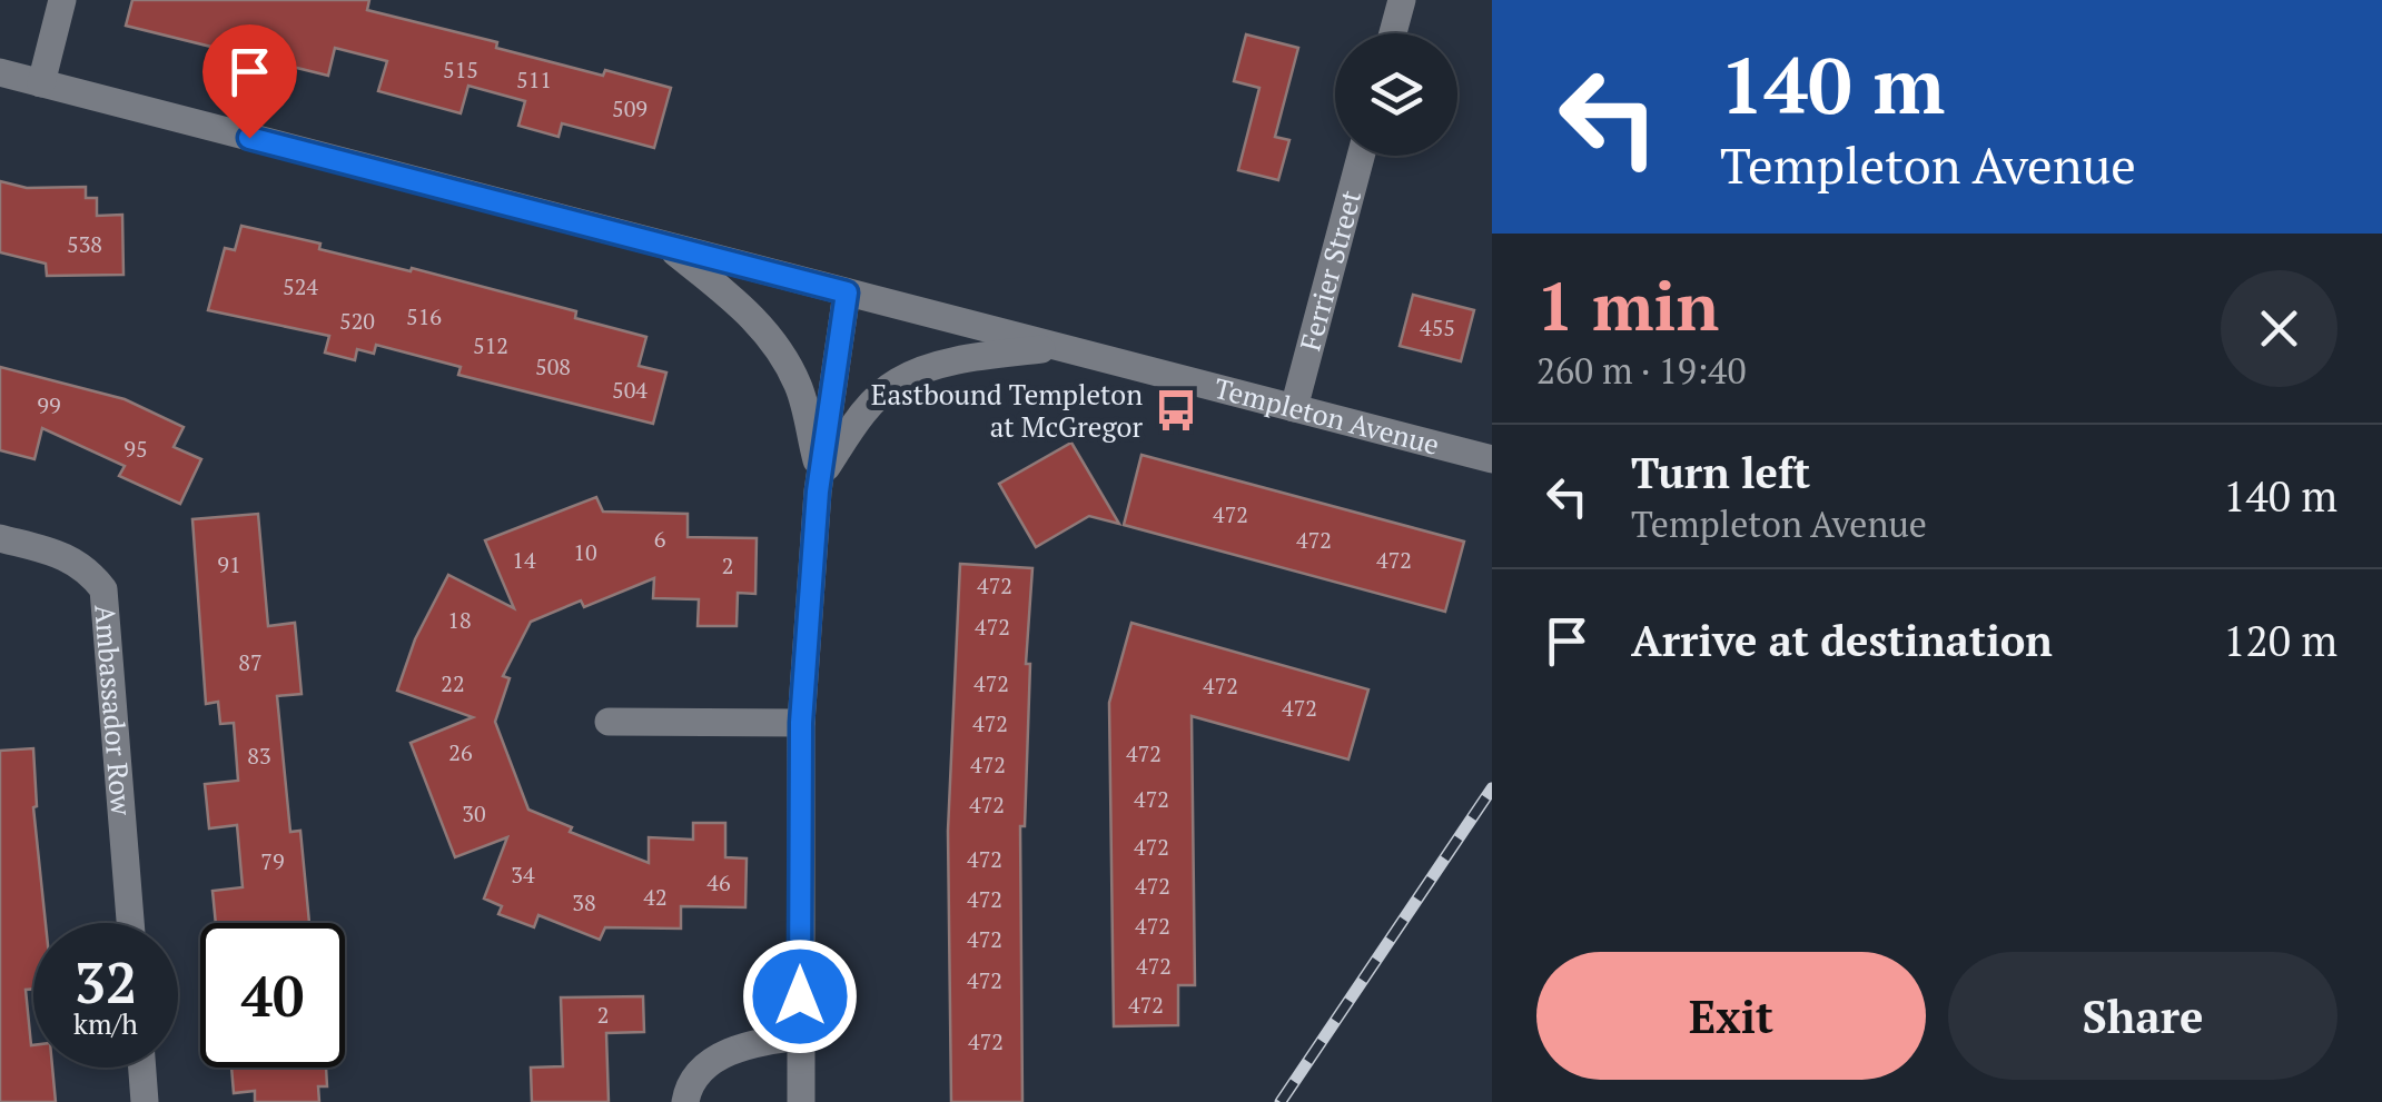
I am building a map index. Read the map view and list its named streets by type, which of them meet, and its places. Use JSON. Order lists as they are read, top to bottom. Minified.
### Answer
{"streets":{"street":["Ferrier Street","Templeton Avenue","Ambassador Row"]},"crossings":[["Ferrier Street","Templeton Avenue"]],"places":{"bus stop":["Eastbound Templeton at McGregor"]},"house_numbers":["515","511","509","538","524","516","520","455","512","508","504","99","95","472","6","472","10","14","472","91","2","472","18","472","87","22","472","472","472","472","26","472","83","472","472","472","30","472","472","79","34","46","472","42","472","38","472","472","472","472","472","2","472"],"page":{"turn":["140 m","Templeton Avenue"],"heading":["1 min","260 m · 19:40"],"list":[{"name":"Turn left","note":"Templeton Avenue","value":"140 m"},{"name":"Arrive at destination","value":"120 m"}],"speed":"32 km/h","limit":"40","buttons":["Exit","Share"]}}
